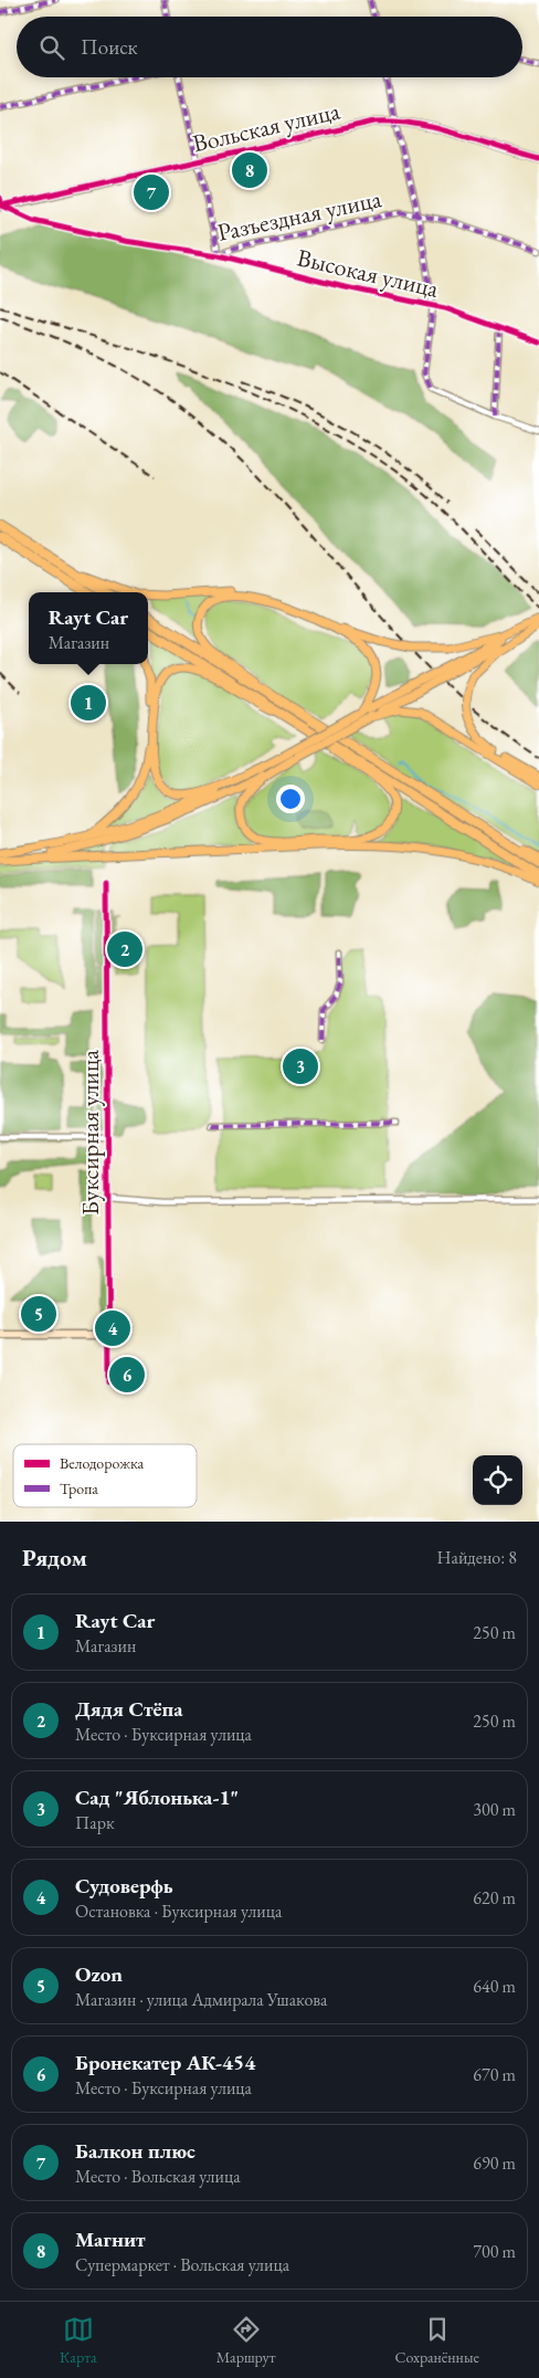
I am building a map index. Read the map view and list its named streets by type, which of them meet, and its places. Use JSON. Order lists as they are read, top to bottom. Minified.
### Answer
{"streets":{"street":["Вольская улица","Разъездная улица","Высокая улица","Буксирная улица"]},"crossings":[["Вольская улица","Разъездная улица"],["Разъездная улица","Высокая улица"]],"legend":["Велодорожка","Тропа"],"page":{"search":"Поиск","pins":["8","7","1","2","3","5","4","6"],"popup":["Rayt Car","Магазин"],"heading":["Рядом","Найдено: 8"],"list":[{"mark":"1","name":"Rayt Car","note":"Магазин","value":"250 m"},{"mark":"2","name":"Дядя Стёпа","note":"Место · Буксирная улица","value":"250 m"},{"mark":"3","name":"Сад \"Яблонька-1\"","note":"Парк","value":"300 m"},{"mark":"4","name":"Судоверфь","note":"Остановка · Буксирная улица","value":"620 m"},{"mark":"5","name":"Ozon","note":"Магазин · улица Адмирала Ушакова","value":"640 m"},{"mark":"6","name":"Бронекатер АК-454","note":"Место · Буксирная улица","value":"670 m"},{"mark":"7","name":"Балкон плюс","note":"Место · Вольская улица","value":"690 m"},{"mark":"8","name":"Магнит","note":"Супермаркет · Вольская улица","value":"700 m"}],"nav":["Карта","Маршрут","Сохранённые"]}}
